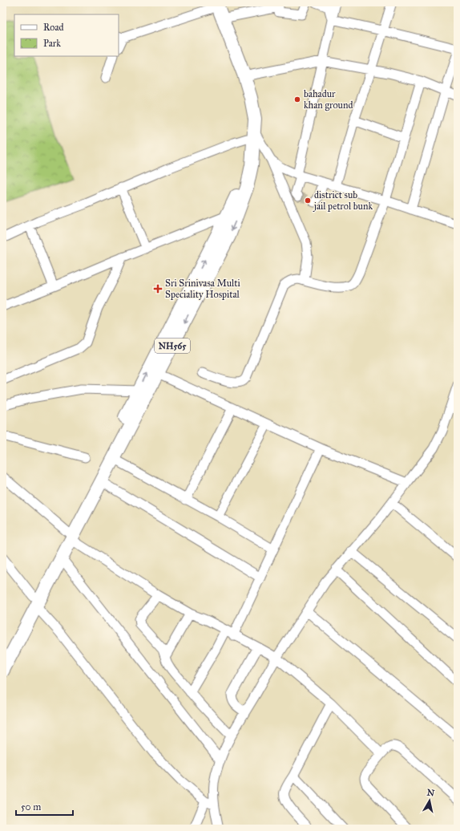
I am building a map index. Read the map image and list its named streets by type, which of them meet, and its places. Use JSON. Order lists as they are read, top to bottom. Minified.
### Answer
{"streets":{"highway":["NH565"]},"places":{"other":["bahadur khan ground","district sub jail petrol bunk"],"health":["Sri Srinivasa Multi Speciality Hospital"]},"legend":["Road","Park"],"scale_bar":"50 m","north":"top"}
